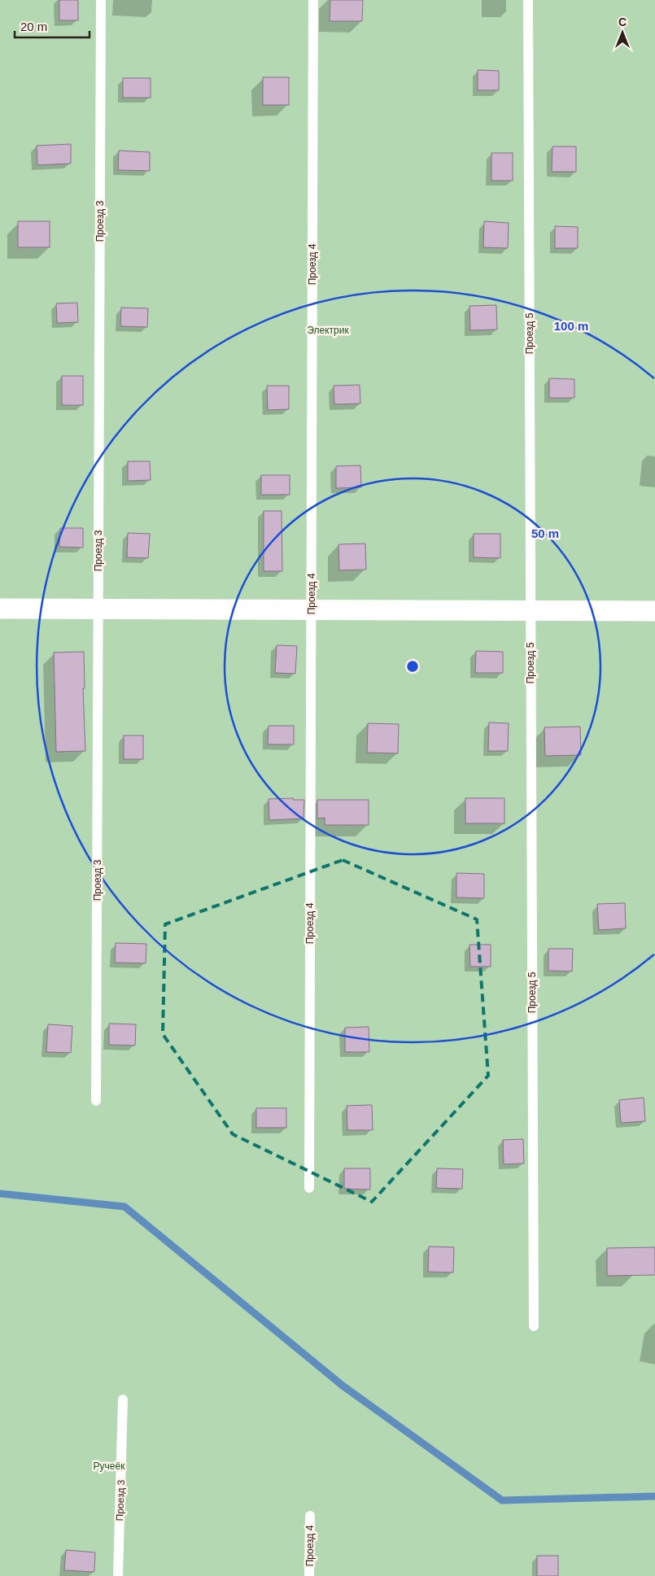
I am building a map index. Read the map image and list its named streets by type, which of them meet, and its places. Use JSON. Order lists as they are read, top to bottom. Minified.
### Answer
{"streets":{"lane":["Проезд 3","Проезд 4","Проезд 5"]},"parks":["Электрик","Ручеёк"],"scale_bar":"20 m","north":"top","rings":["100 m","50 m"]}
